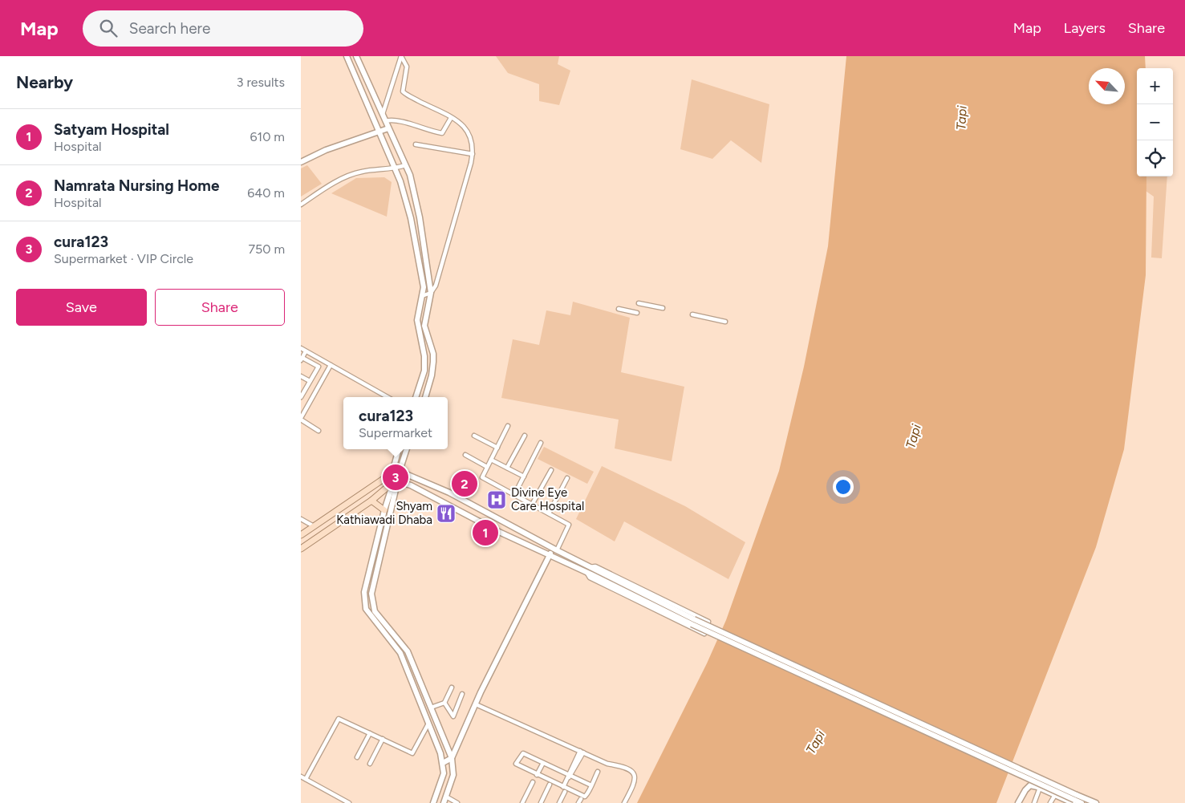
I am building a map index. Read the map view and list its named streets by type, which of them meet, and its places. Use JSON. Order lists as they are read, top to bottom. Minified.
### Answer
{"water":["Tapi"],"places":{"hospital":["Divine Eye Care Hospital"],"restaurant":["Shyam Kathiawadi Dhaba"]},"north":"top left","page":{"header":"Map","search":"Search here","nav":["Map","Layers","Share"],"heading":["Nearby","3 results"],"map_buttons":["+","−"],"list":[{"mark":"1","name":"Satyam Hospital","note":"Hospital","value":"610 m"},{"mark":"2","name":"Namrata Nursing Home","note":"Hospital","value":"640 m"},{"mark":"3","name":"cura123","note":"Supermarket · VIP Circle","value":"750 m"}],"buttons":["Save","Share"],"popup":["cura123","Supermarket"],"pins":["3","2","1"]}}
